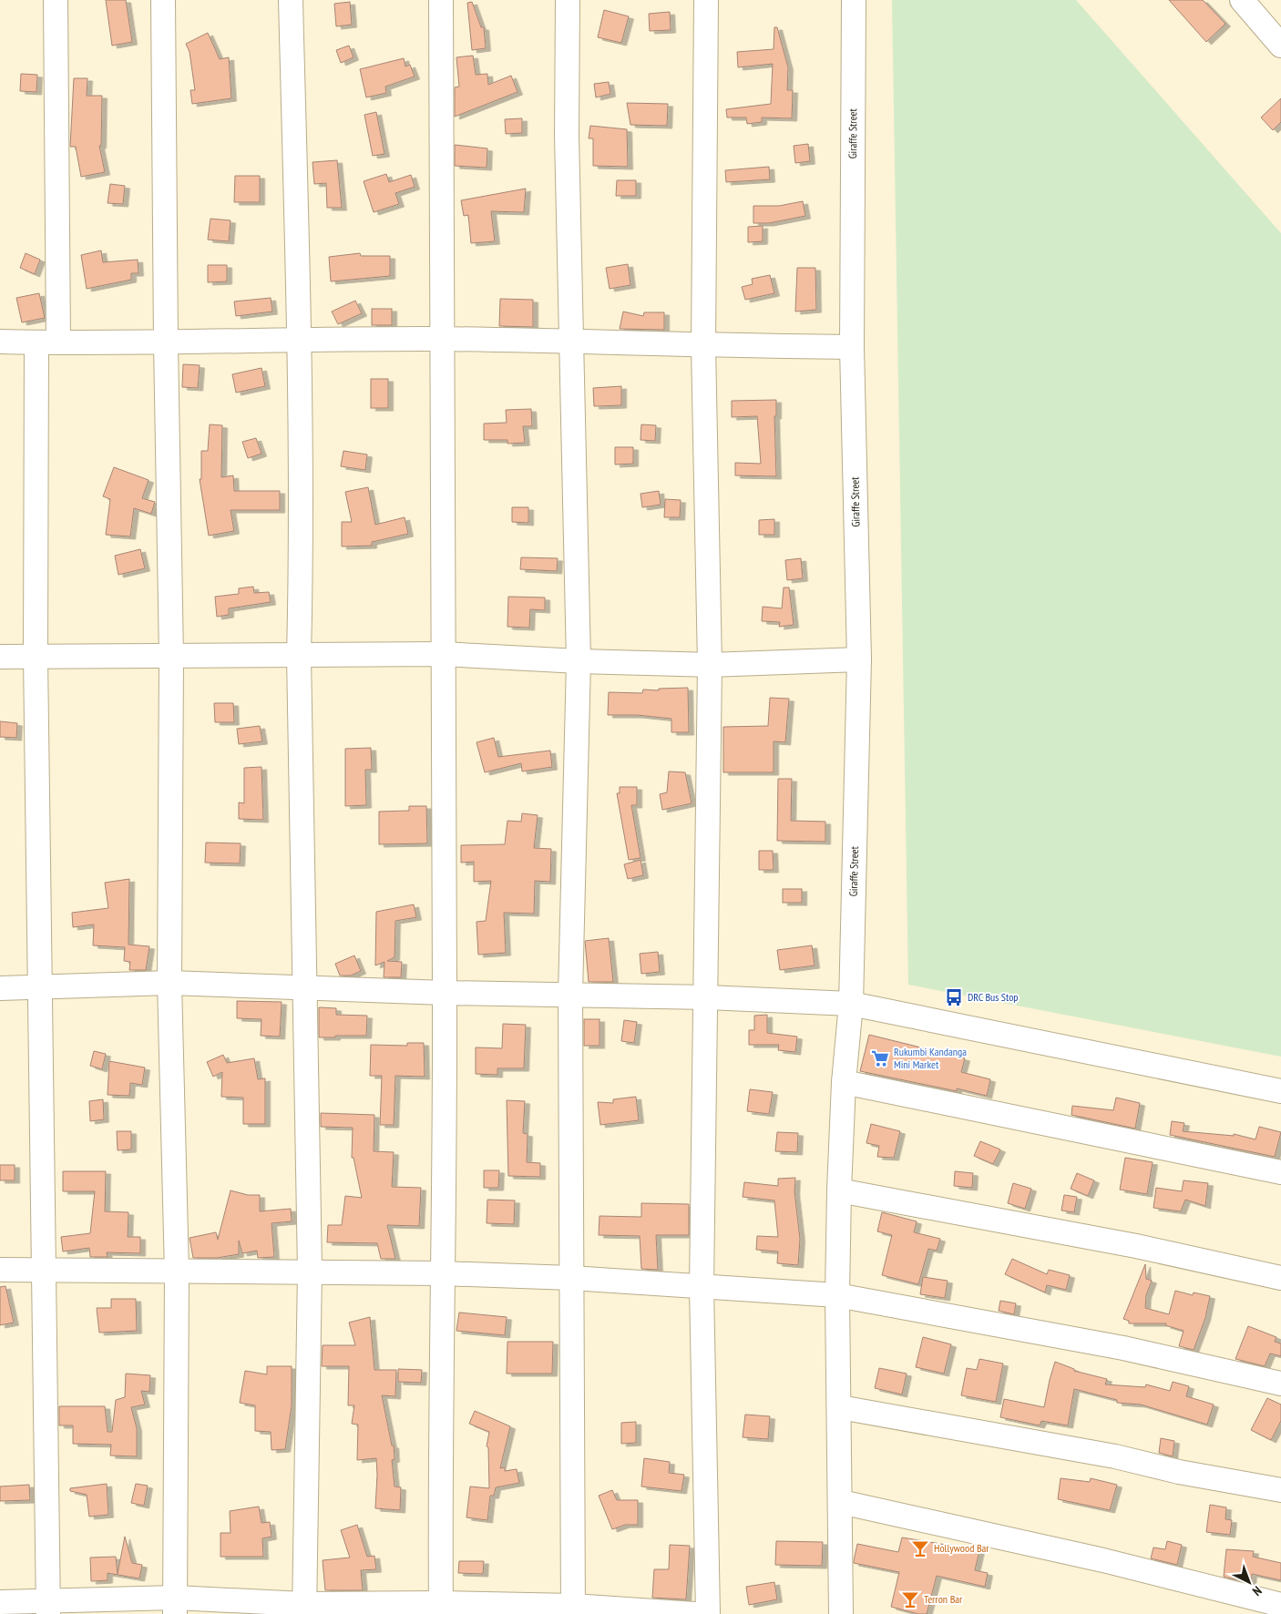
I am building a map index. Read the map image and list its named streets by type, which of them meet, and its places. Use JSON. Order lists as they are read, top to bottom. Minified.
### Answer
{"streets":{"street":["Giraffe Street"]},"places":{"bus stop":["DRC Bus Stop"],"supermarket":["Rukumbi Kandanga Mini Market"],"bar":["Hollywood Bar","Terron Bar"]},"north":"bottom right"}
